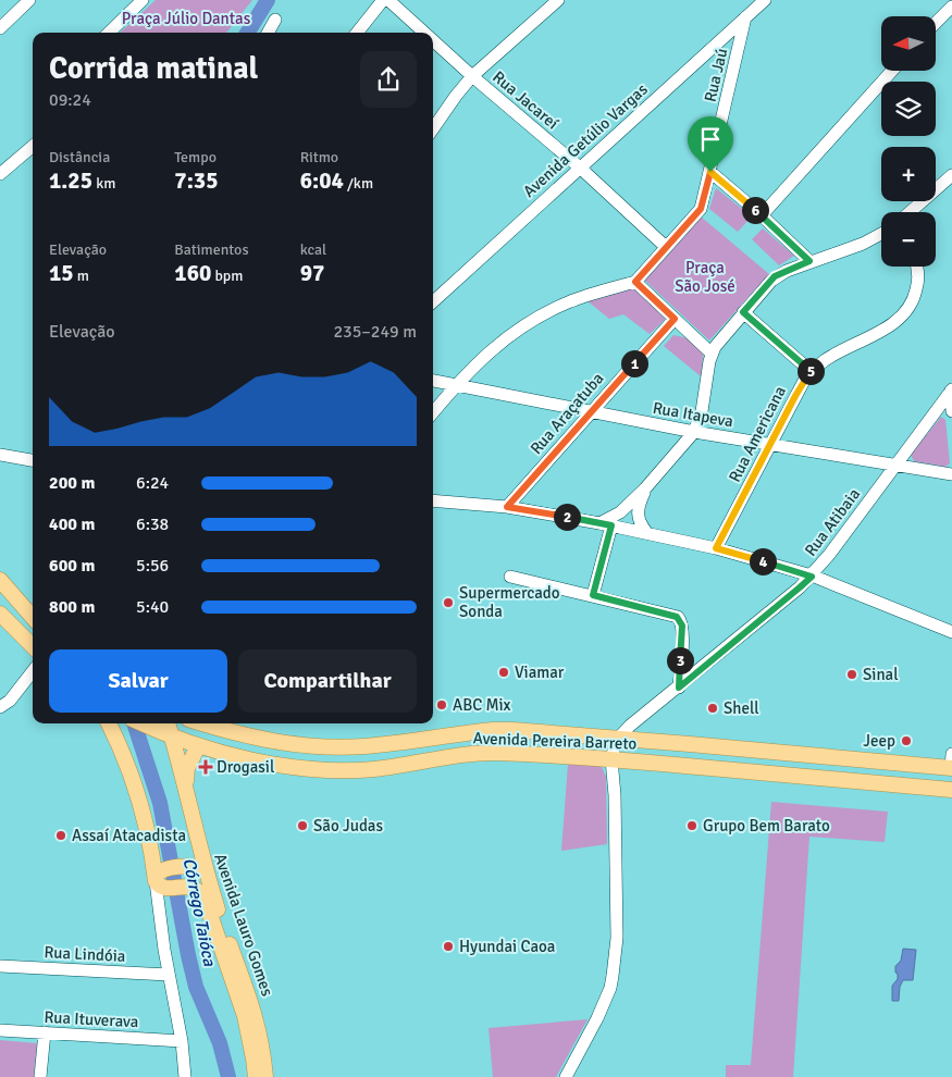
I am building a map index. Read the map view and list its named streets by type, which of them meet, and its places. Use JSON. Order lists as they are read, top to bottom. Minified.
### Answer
{"streets":{"main road":["Avenida Pereira Barreto","Avenida Lauro Gomes"],"street":["Rua Jaú","Rua Jacareí","Avenida Getúlio Vargas","Rua Araçatuba","Rua Itapeva","Rua Americana","Rua Atibaia","Rua Lindóia","Rua Ituverava"]},"crossings":[["Rua Jaú","Avenida Getúlio Vargas"],["Rua Jacareí","Avenida Getúlio Vargas"],["Rua Araçatuba","Rua Itapeva"],["Rua Itapeva","Rua Americana"],["Rua Itapeva","Rua Atibaia"],["Rua Atibaia","Avenida Pereira Barreto"],["Avenida Pereira Barreto","Avenida Lauro Gomes"]],"water":["Córrego Taióca"],"parks":["Praça Júlio Dantas","Praça São José"],"places":{"other":["Supermercado Sonda","Viamar","Sinal","ABC Mix","Shell","Jeep","São Judas","Grupo Bem Barato","Assaí Atacadista","Hyundai Caoa"],"health":["Drogasil"]},"north":"left","page":{"map_buttons":["+","−"],"heading":["Corrida matinal","09:24"],"stats":[["Distância","1.25 km"],["Tempo","7:35"],["Ritmo","6:04 /km"],["Elevação","15 m"],["Batimentos","160 bpm"],["kcal","97"]],"pins":["6","1","5","2","4","3"],"chart":["Elevação","235–249 m"],"list":[{"name":"200 m","note":"6:24"},{"name":"400 m","note":"6:38"},{"name":"600 m","note":"5:56"},{"name":"800 m","note":"5:40"}],"buttons":["Salvar","Compartilhar"]}}
